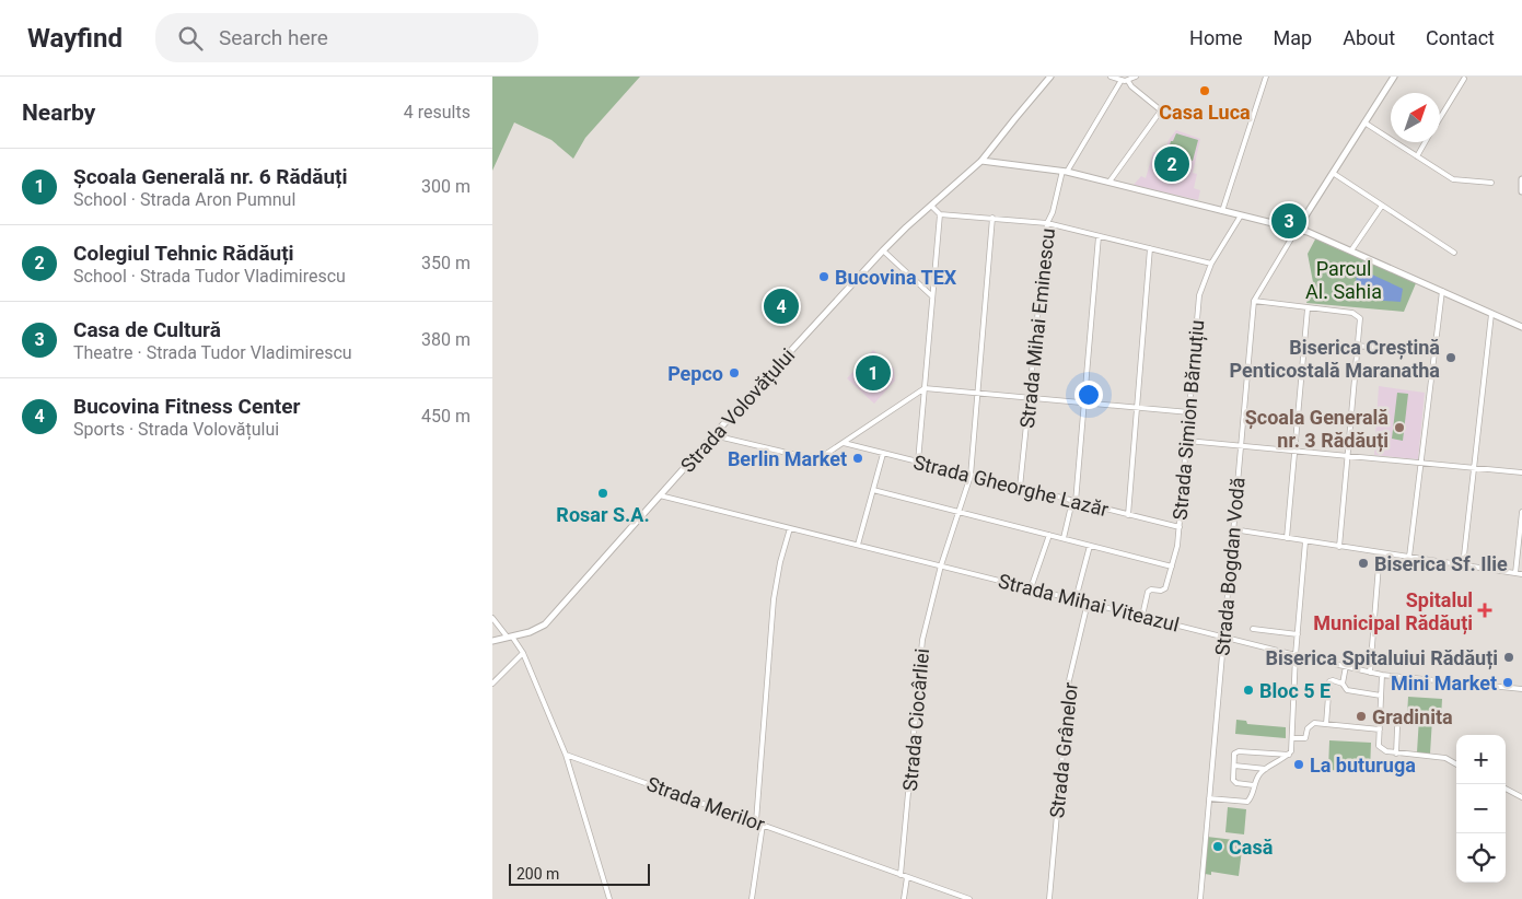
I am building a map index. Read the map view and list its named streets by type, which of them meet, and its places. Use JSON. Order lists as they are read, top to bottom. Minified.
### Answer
{"streets":{"main road":["Strada Volovățului","Strada Bogdan Vodă"],"street":["Strada Mihai Eminescu","Strada Simion Bărnuțiu","Strada Gheorghe Lazăr","Strada Mihai Viteazul","Strada Ciocârliei","Strada Grânelor","Strada Merilor"]},"crossings":[["Strada Mihai Eminescu","Strada Gheorghe Lazăr"],["Strada Volovățului","Strada Mihai Viteazul"],["Strada Simion Bărnuțiu","Strada Gheorghe Lazăr"],["Strada Simion Bărnuțiu","Strada Mihai Viteazul"],["Strada Gheorghe Lazăr","Strada Ciocârliei"],["Strada Bogdan Vodă","Strada Mihai Viteazul"],["Strada Mihai Viteazul","Strada Ciocârliei"],["Strada Mihai Viteazul","Strada Grânelor"],["Strada Ciocârliei","Strada Merilor"]],"parks":["Parcul Al. Sahia"],"places":{"other":["Casa Luca","Bucovina TEX","Biserica Creștină Penticostală Maranatha","Pepco","Școala Generală nr. 3 Rădăuți","Berlin Market","Rosar S.A.","Biserica Sf. Ilie","Biserica Spitaluiui Rădăuți","Mini Market","Bloc 5 E","Gradinita","La buturuga","Casă"],"health":["Spitalul Municipal Rădăuți"]},"scale_bar":"200 m","north":"top right","page":{"header":"Wayfind","search":"Search here","nav":["Home","Map","About","Contact"],"heading":["Nearby","4 results"],"pins":["2","3","4","1"],"list":[{"mark":"1","name":"Școala Generală nr. 6 Rădăuți","note":"School · Strada Aron Pumnul","value":"300 m"},{"mark":"2","name":"Colegiul Tehnic Rădăuți","note":"School · Strada Tudor Vladimirescu","value":"350 m"},{"mark":"3","name":"Casa de Cultură","note":"Theatre · Strada Tudor Vladimirescu","value":"380 m"},{"mark":"4","name":"Bucovina Fitness Center","note":"Sports · Strada Volovățului","value":"450 m"}],"map_buttons":["+","−"],"scale":"200 m"}}
